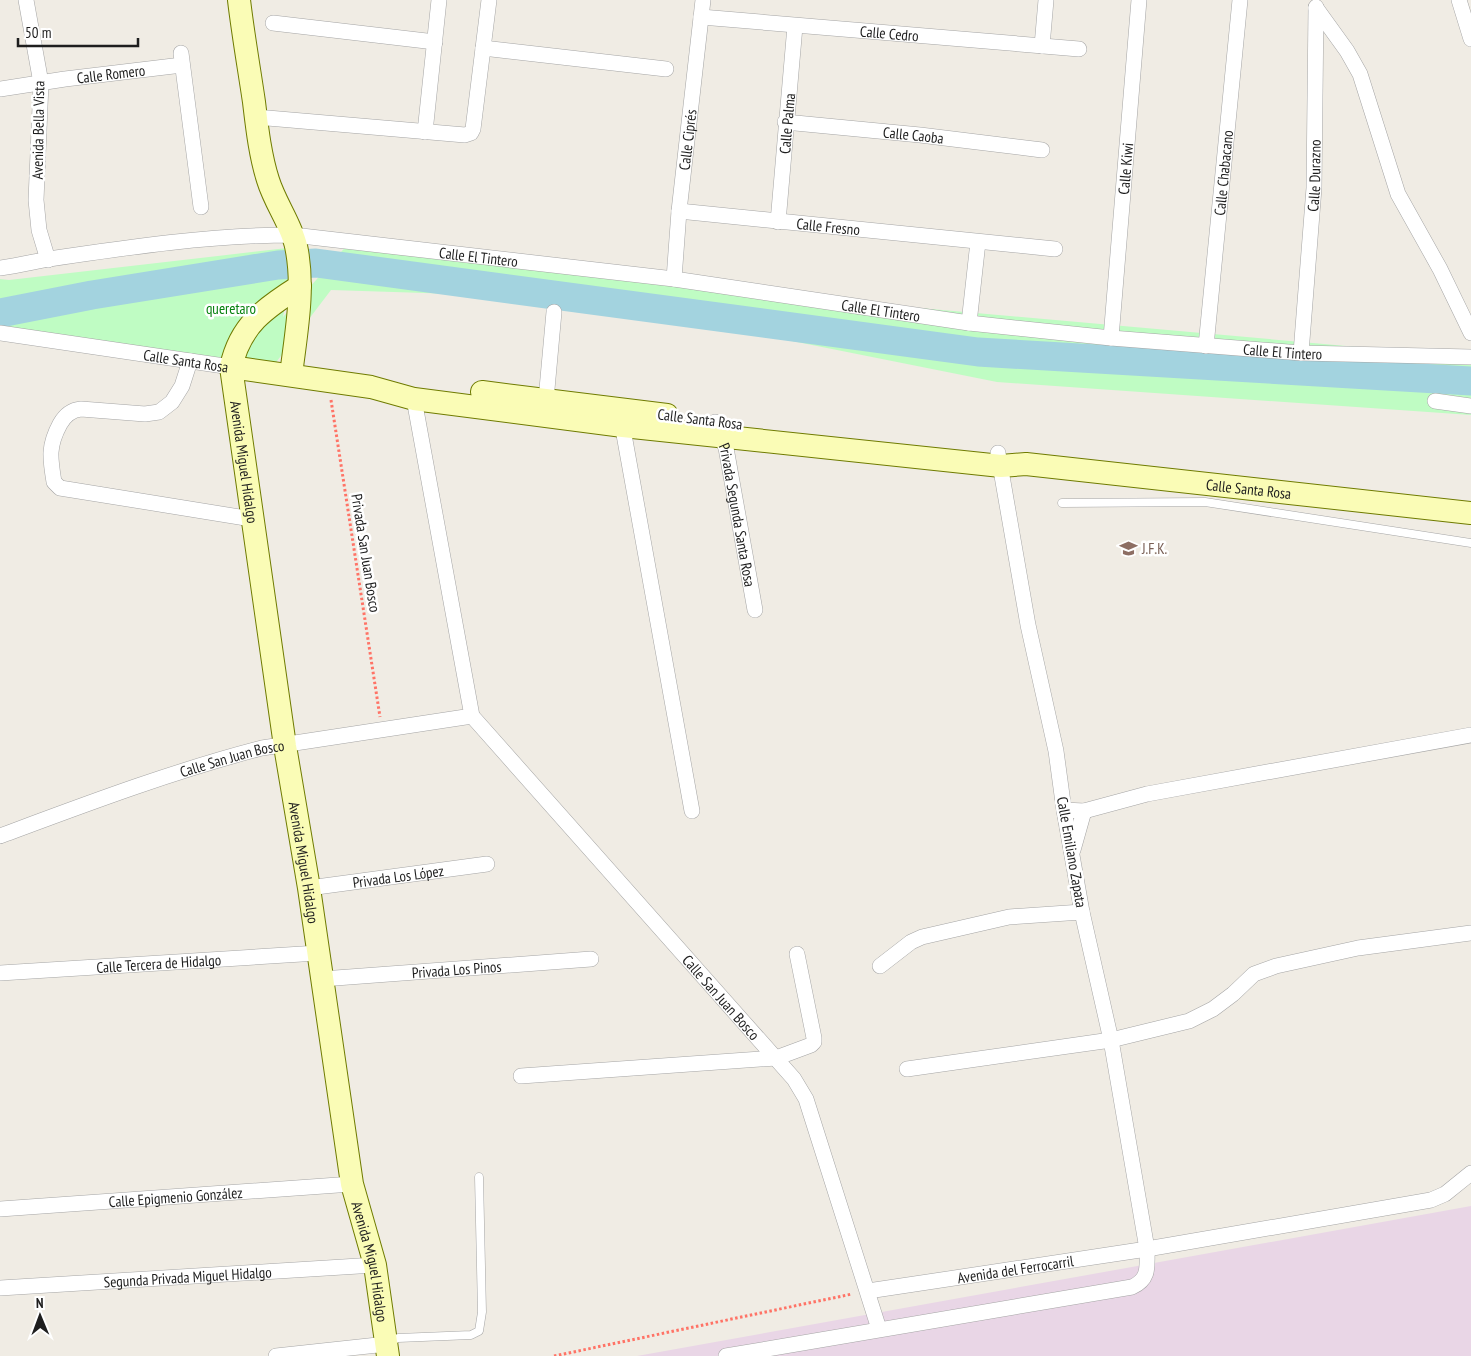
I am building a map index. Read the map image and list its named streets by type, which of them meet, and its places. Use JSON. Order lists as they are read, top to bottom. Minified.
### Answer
{"streets":{"street":["Calle Cedro","Calle Romero","Calle Palma","Avenida Bella Vista","Calle Caoba","Calle Ciprés","Calle Kiwi","Calle Chabacano","Calle Durazno","Calle Fresno","Calle El Tintero","Calle Santa Rosa","Avenida Miguel Hidalgo","Privada Segunda Santa Rosa","Calle San Juan Bosco","Calle Emiliano Zapata","Privada Los López","Calle Tercera de Hidalgo","Privada Los Pinos","Calle Epigmenio González","Avenida del Ferrocarril","Segunda Privada Miguel Hidalgo"],"path":["Privada San Juan Bosco"]},"crossings":[["Calle Cedro","Calle Palma"],["Calle Cedro","Calle Ciprés"],["Calle Romero","Avenida Bella Vista"],["Calle Palma","Calle Caoba"],["Calle Palma","Calle Fresno"],["Avenida Bella Vista","Calle El Tintero"],["Calle Ciprés","Calle Fresno"],["Calle Ciprés","Calle El Tintero"],["Calle Kiwi","Calle El Tintero"],["Calle Chabacano","Calle El Tintero"],["Calle Durazno","Calle El Tintero"],["Calle Santa Rosa","Avenida Miguel Hidalgo"],["Calle Santa Rosa","Privada Segunda Santa Rosa"],["Calle Santa Rosa","Privada San Juan Bosco"],["Calle Santa Rosa","Calle Emiliano Zapata"],["Avenida Miguel Hidalgo","Calle San Juan Bosco"],["Avenida Miguel Hidalgo","Privada Los López"],["Avenida Miguel Hidalgo","Calle Tercera de Hidalgo"],["Avenida Miguel Hidalgo","Privada Los Pinos"],["Avenida Miguel Hidalgo","Calle Epigmenio González"],["Avenida Miguel Hidalgo","Segunda Privada Miguel Hidalgo"],["Privada San Juan Bosco","Calle San Juan Bosco"],["Calle San Juan Bosco","Calle Emiliano Zapata"],["Calle San Juan Bosco","Avenida del Ferrocarril"],["Calle Emiliano Zapata","Avenida del Ferrocarril"]],"parks":["queretaro"],"places":{"school or university":["J.F.K."]},"scale_bar":"50 m","north":"top"}
